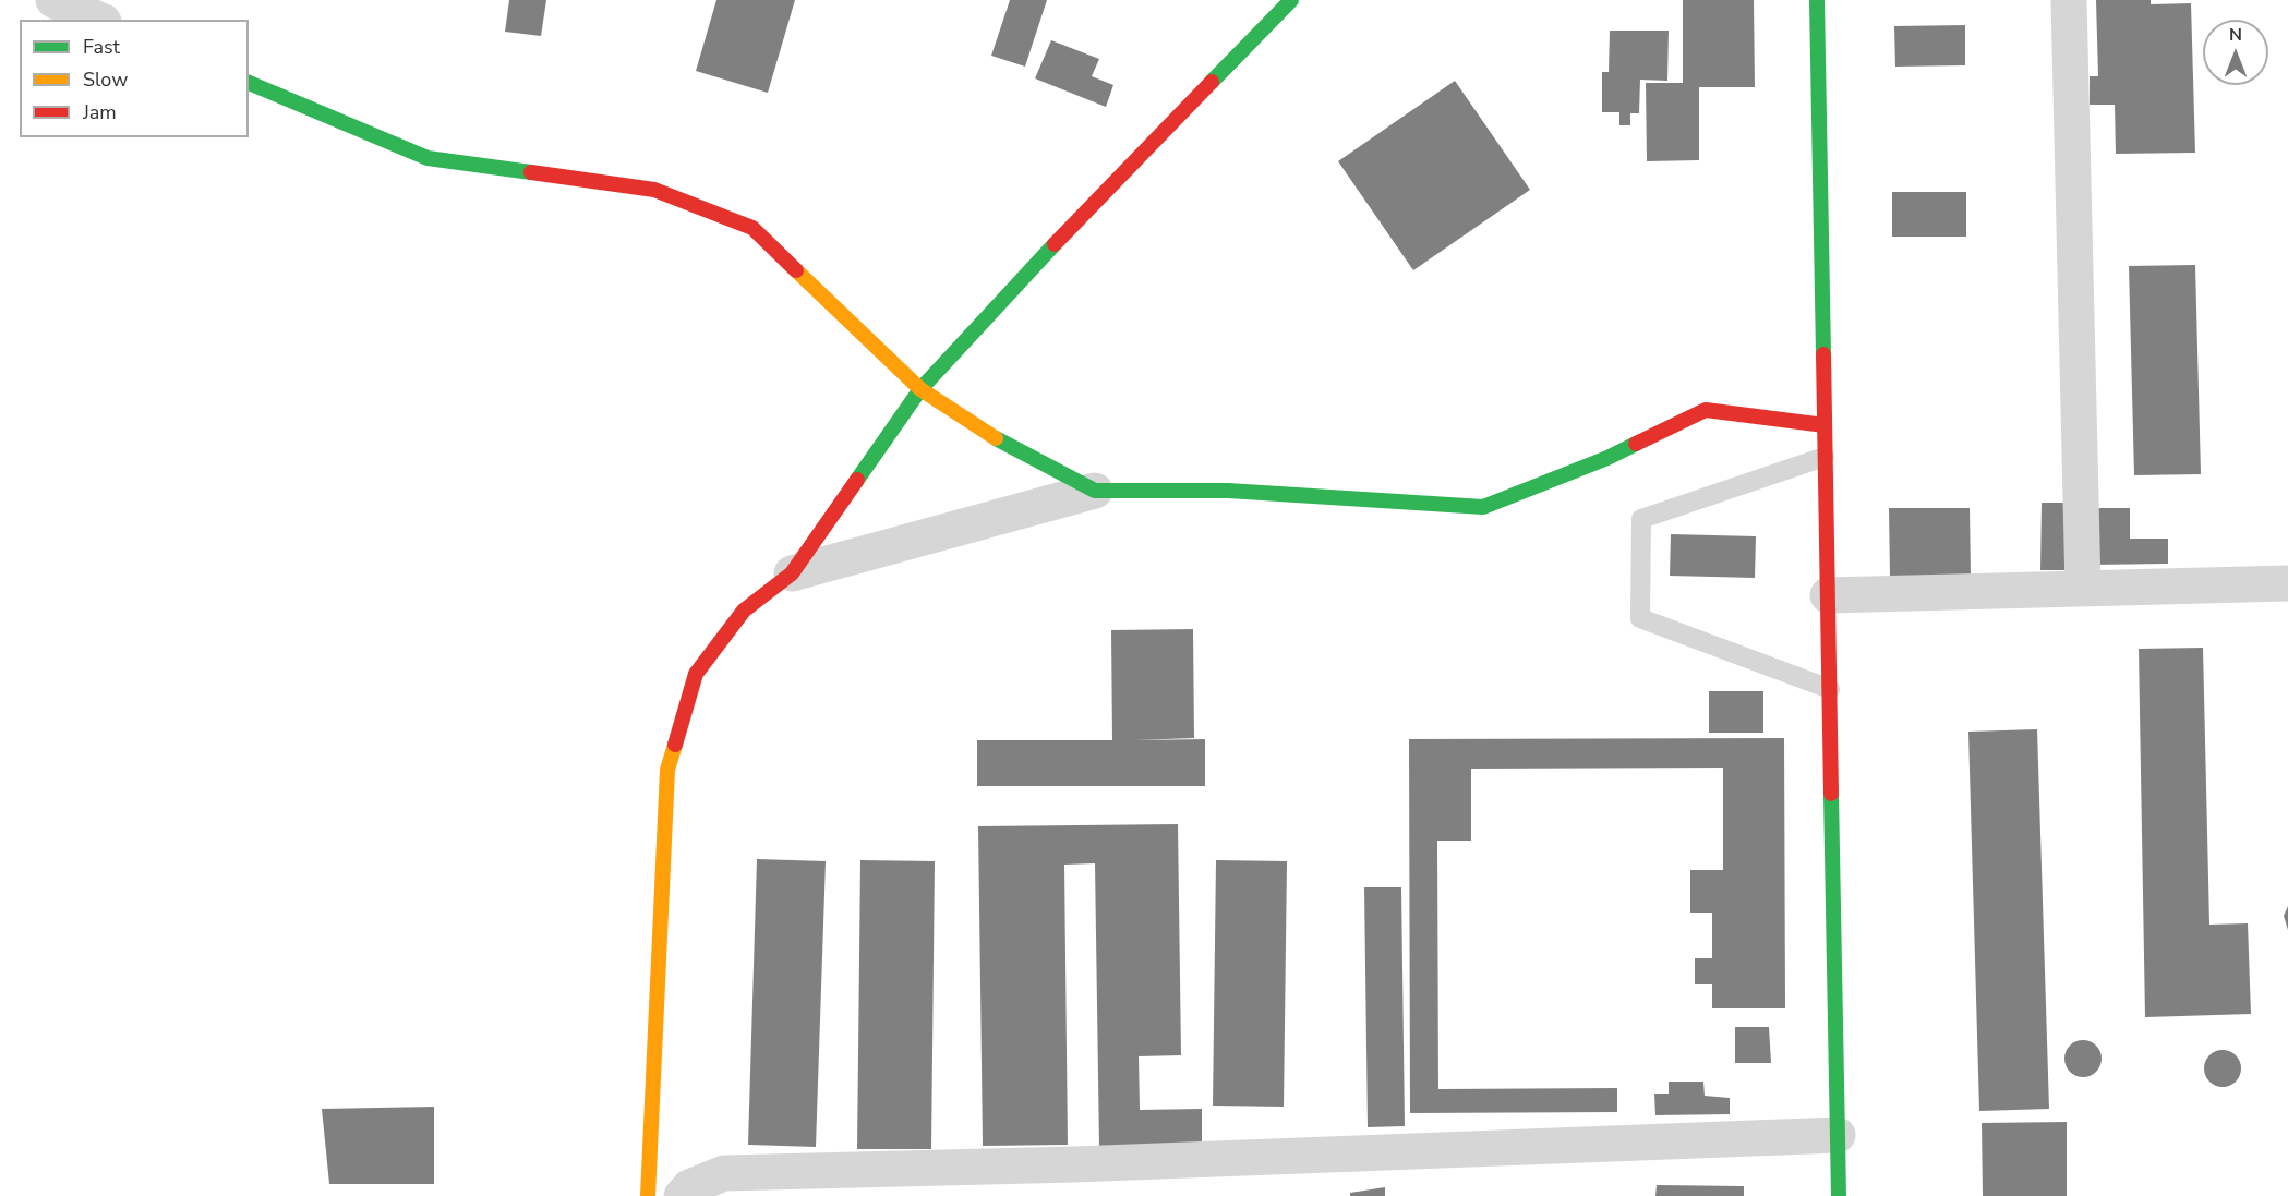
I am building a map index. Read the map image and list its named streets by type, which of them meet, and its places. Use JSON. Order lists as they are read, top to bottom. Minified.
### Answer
{"legend":["Fast","Slow","Jam"],"north":"top"}
